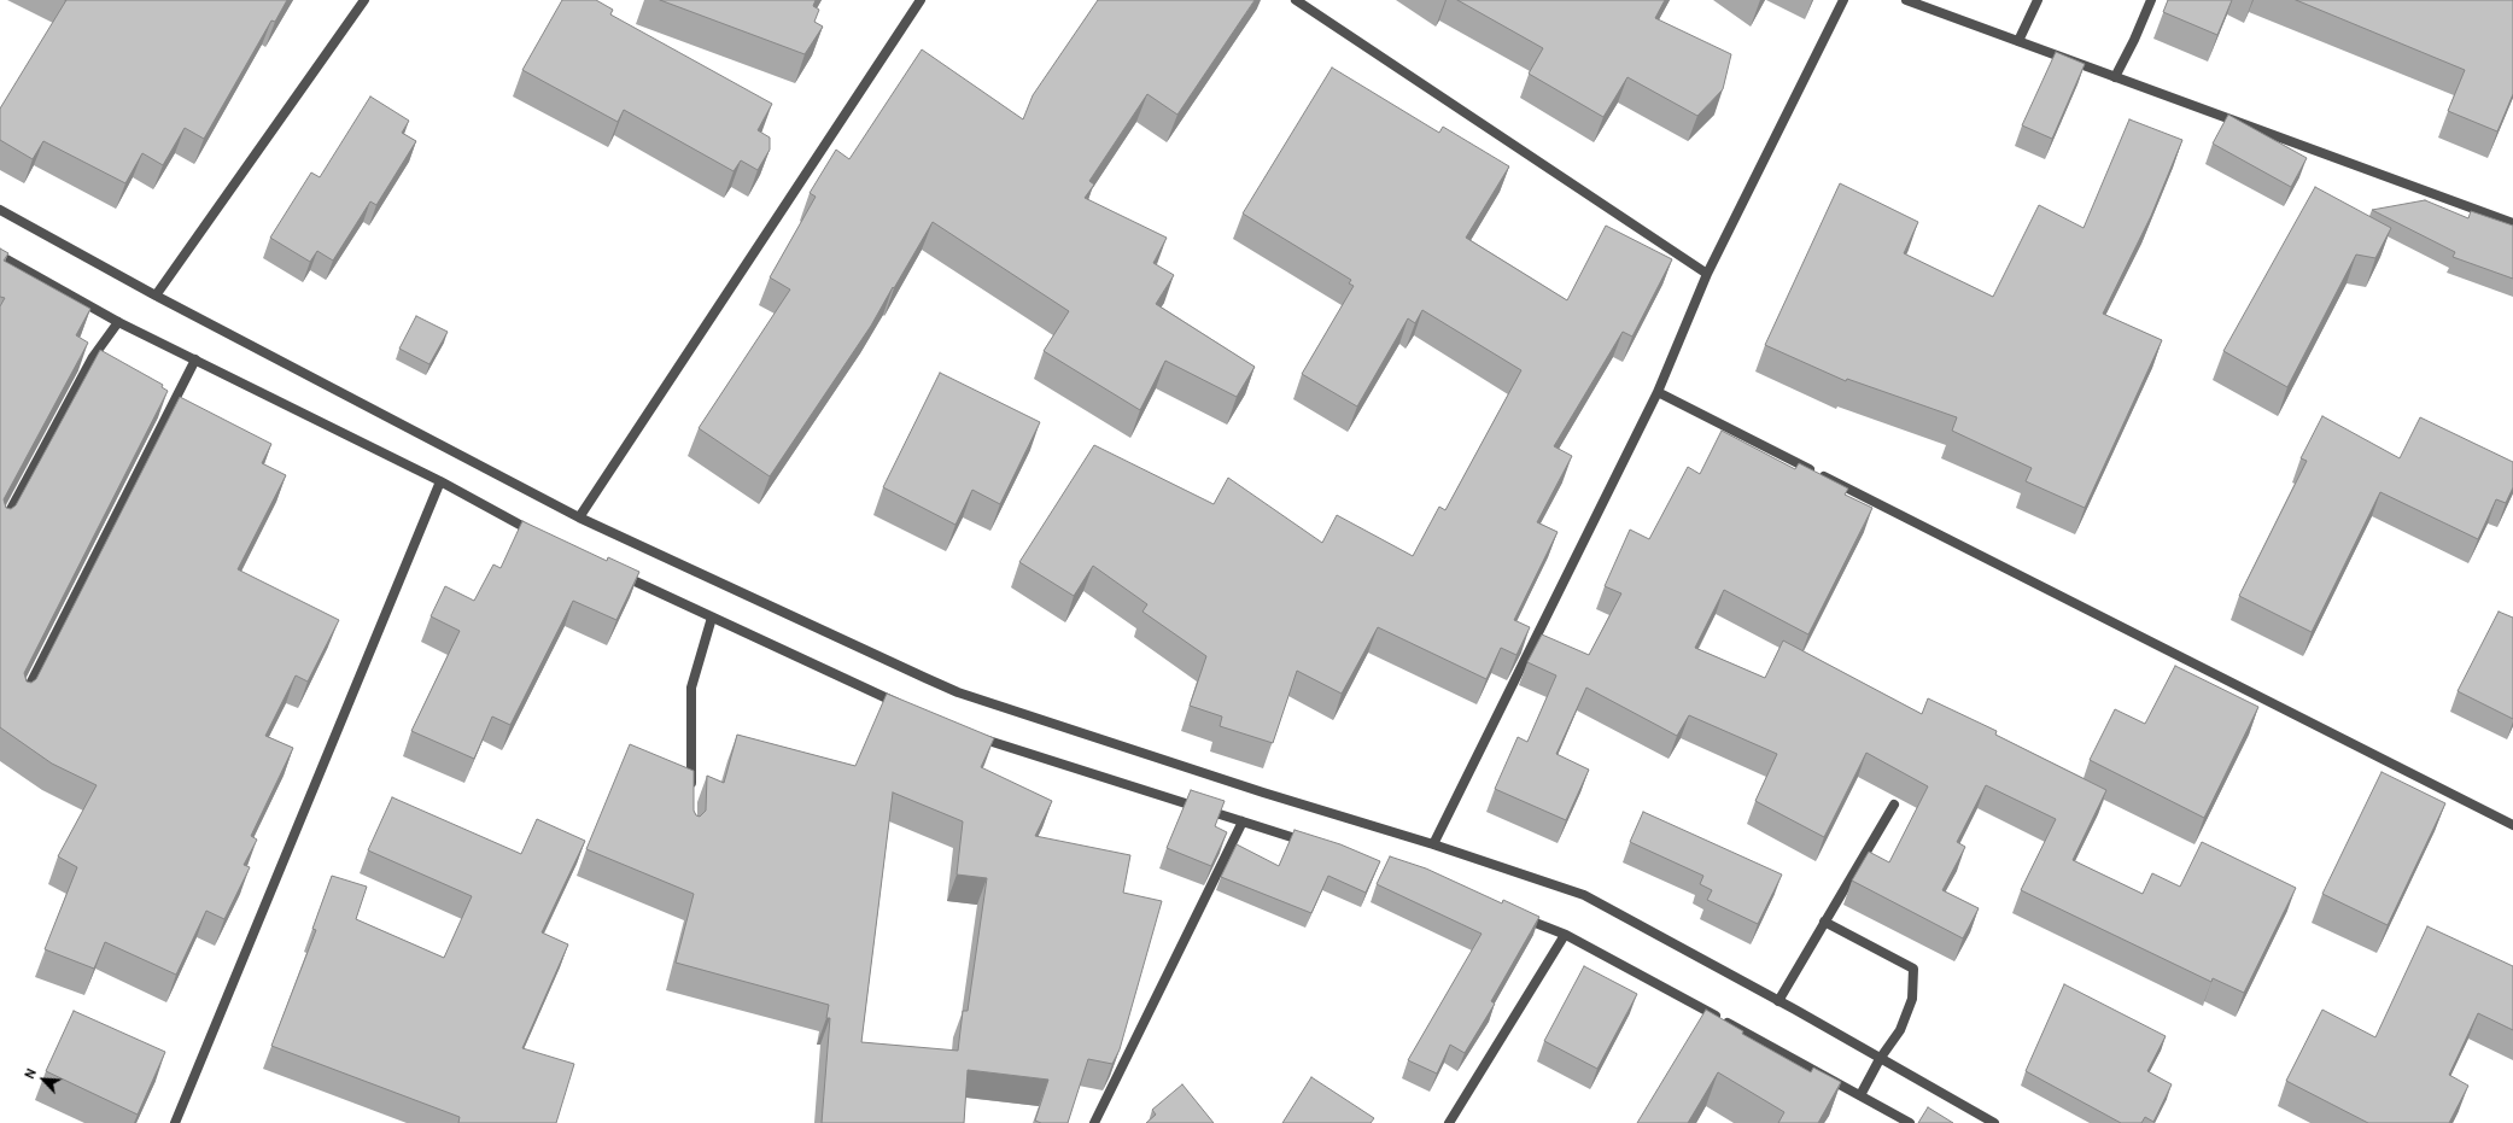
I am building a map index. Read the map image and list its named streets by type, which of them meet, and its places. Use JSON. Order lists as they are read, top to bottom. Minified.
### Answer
{"north":"top left"}
